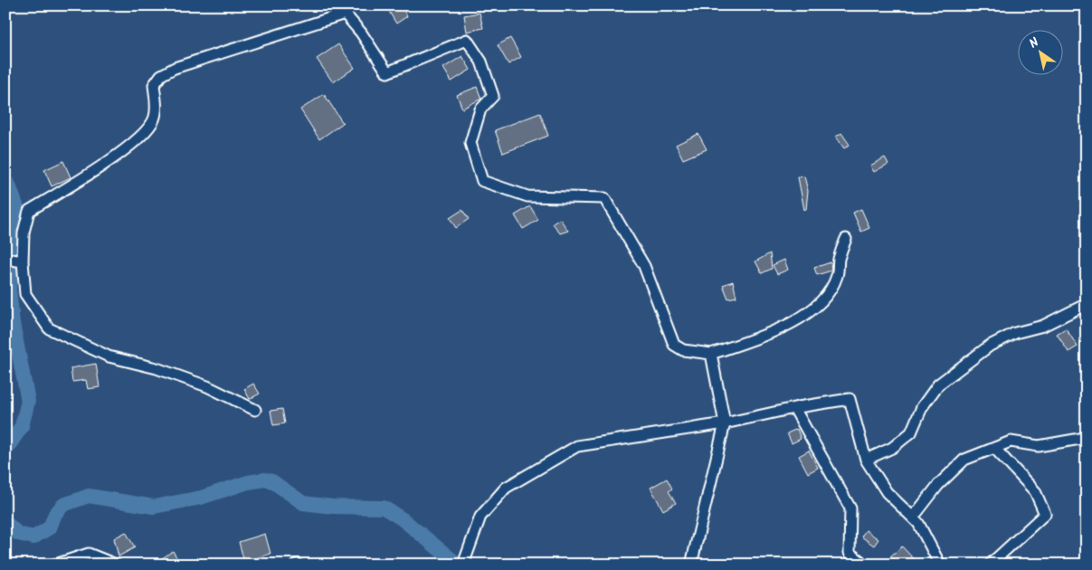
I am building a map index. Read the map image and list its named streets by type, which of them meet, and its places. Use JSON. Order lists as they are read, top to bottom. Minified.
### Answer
{"north":"top left"}
